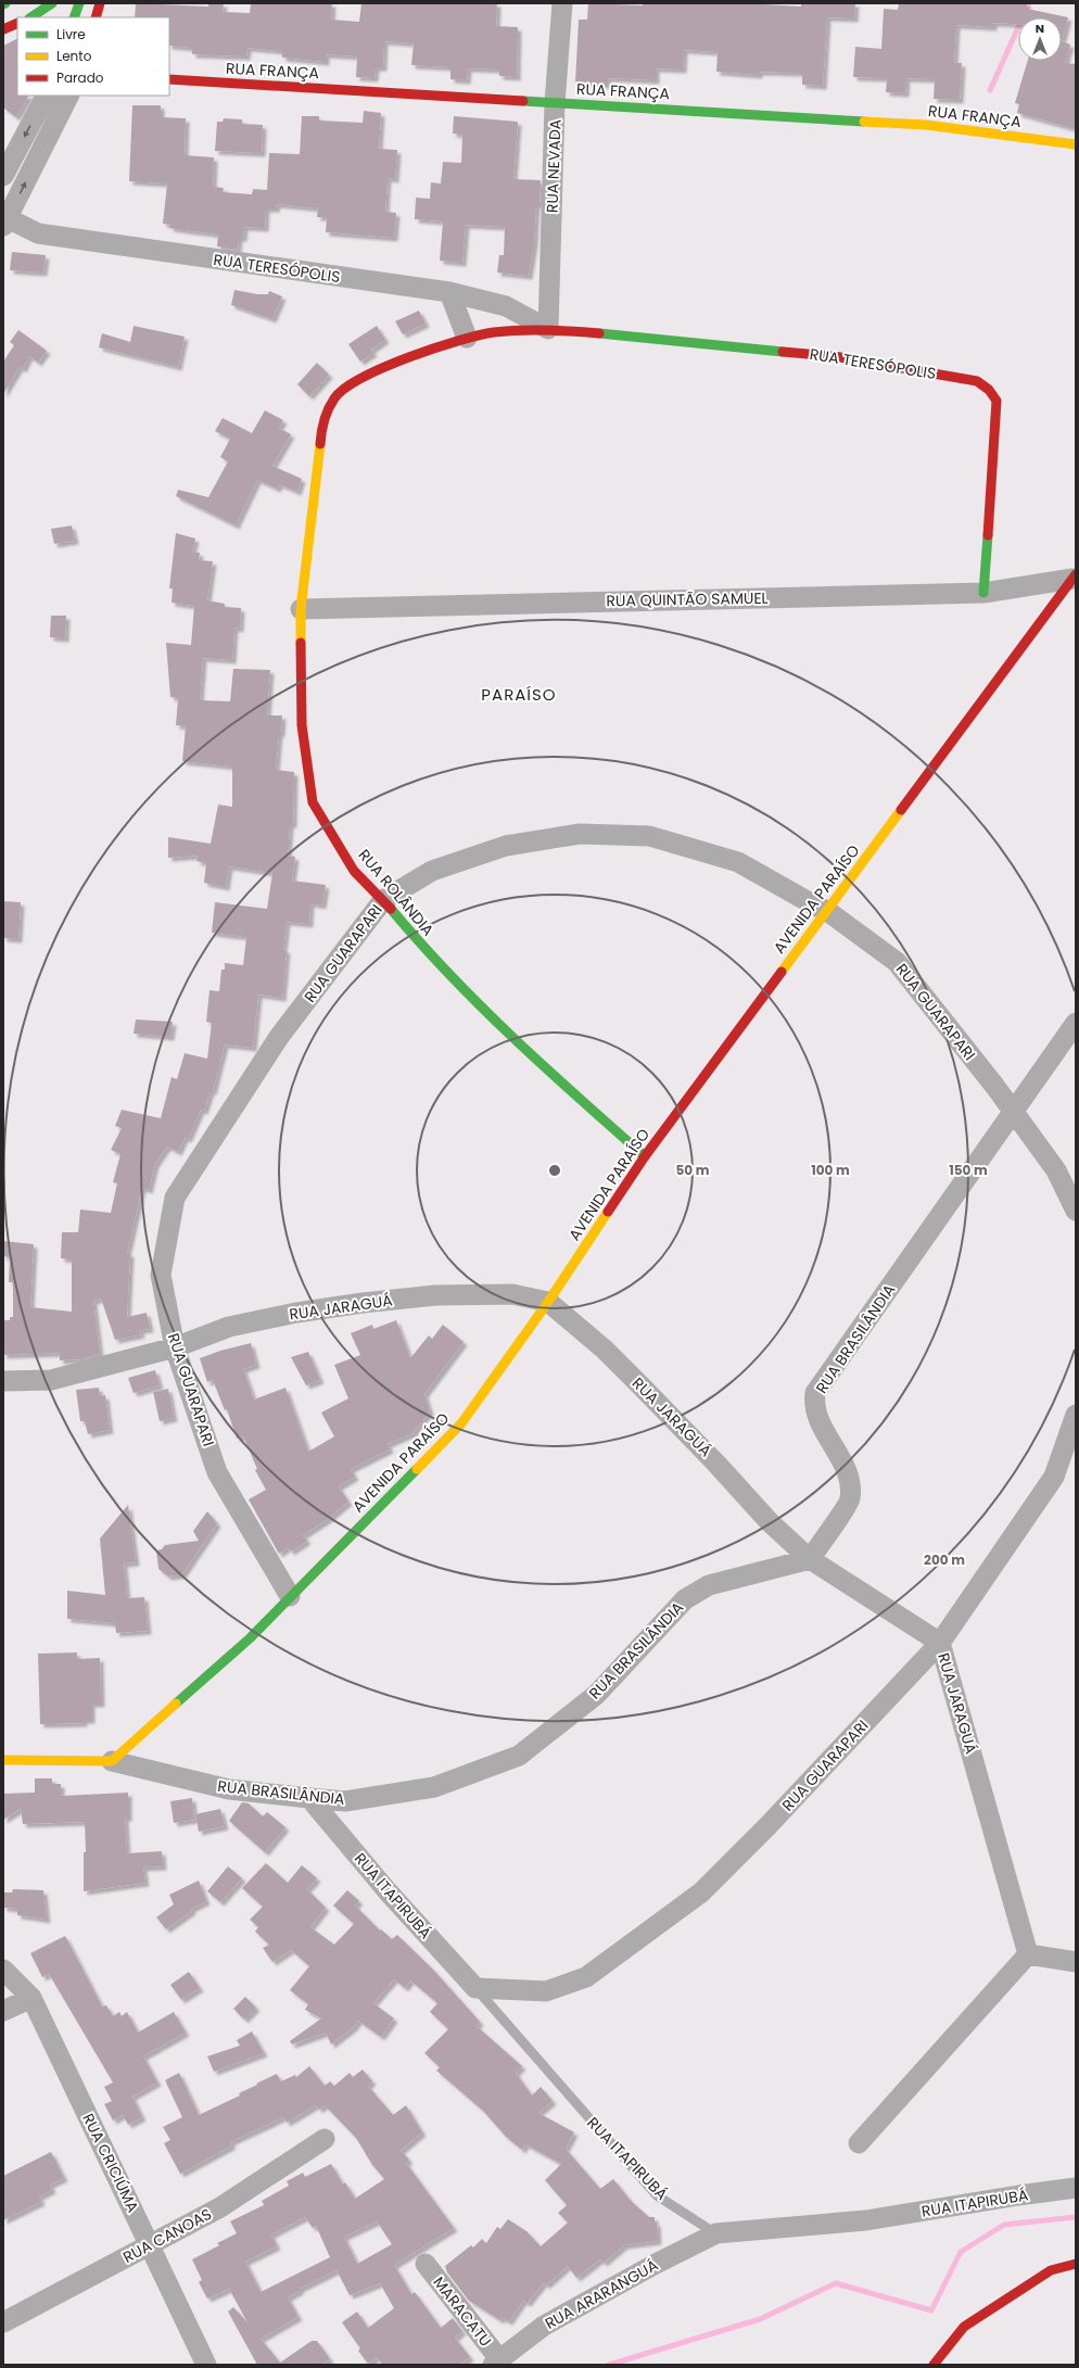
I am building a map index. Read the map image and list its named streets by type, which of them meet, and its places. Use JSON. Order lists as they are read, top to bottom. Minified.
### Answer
{"streets":{"street":["RUA FRANÇA","RUA NEVADA","RUA TERESÓPOLIS","RUA QUINTÃO SAMUEL","RUA ROLÂNDIA","AVENIDA PARAÍSO","RUA GUARAPARI","RUA JARAGUÁ","RUA BRASILÂNDIA","RUA ITAPIRUBÁ","RUA CRICIÚMA","RUA CANOAS","RUA ARARANGUÁ","MARACATU"]},"crossings":[["RUA FRANÇA","RUA NEVADA"],["RUA NEVADA","RUA TERESÓPOLIS"],["RUA TERESÓPOLIS","RUA QUINTÃO SAMUEL"],["RUA TERESÓPOLIS","RUA ROLÂNDIA"],["RUA QUINTÃO SAMUEL","RUA ROLÂNDIA"],["RUA QUINTÃO SAMUEL","AVENIDA PARAÍSO"],["RUA ROLÂNDIA","AVENIDA PARAÍSO"],["RUA ROLÂNDIA","RUA GUARAPARI"],["AVENIDA PARAÍSO","RUA GUARAPARI"],["AVENIDA PARAÍSO","RUA JARAGUÁ"],["AVENIDA PARAÍSO","RUA BRASILÂNDIA"],["RUA GUARAPARI","RUA JARAGUÁ"],["RUA GUARAPARI","RUA BRASILÂNDIA"],["RUA GUARAPARI","RUA ITAPIRUBÁ"],["RUA JARAGUÁ","RUA BRASILÂNDIA"],["RUA BRASILÂNDIA","RUA ITAPIRUBÁ"],["RUA ITAPIRUBÁ","RUA ARARANGUÁ"],["RUA CRICIÚMA","RUA CANOAS"],["RUA ARARANGUÁ","MARACATU"]],"districts":["PARAÍSO"],"legend":["Livre","Lento","Parado"],"north":"top","rings":["50 m","100 m","150 m","200 m"]}
